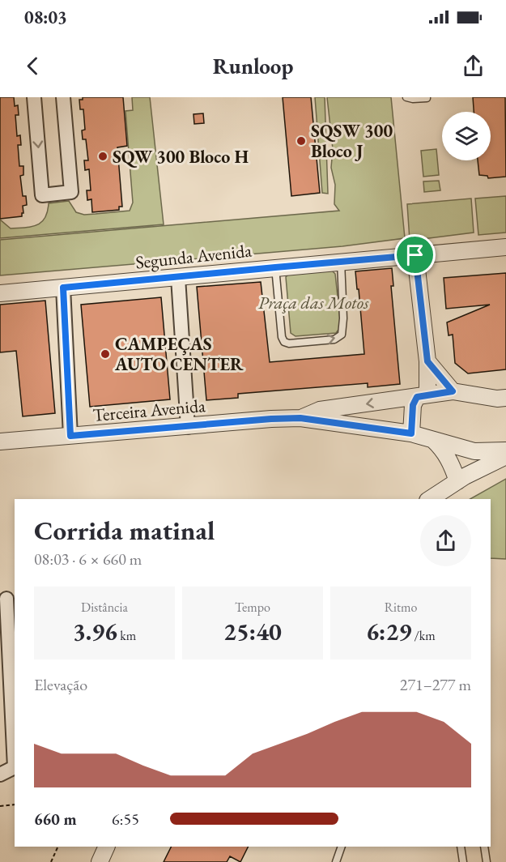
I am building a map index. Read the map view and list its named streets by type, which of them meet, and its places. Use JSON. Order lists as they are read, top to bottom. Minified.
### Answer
{"streets":{"street":["Segunda Avenida","Terceira Avenida"]},"parks":["Praça das Motos"],"places":["SQSW 300 Bloco J","SQW 300 Bloco H","CAMPEÇAS AUTO CENTER"],"page":{"status":"08:03","header":"Runloop","heading":["Corrida matinal","08:03 · 6 × 660 m"],"stats":[["Distância","3.96 km"],["Tempo","25:40"],["Ritmo","6:29 /km"]],"chart":["Elevação","271–277 m"],"list":[{"name":"660 m","note":"6:55"}]}}
